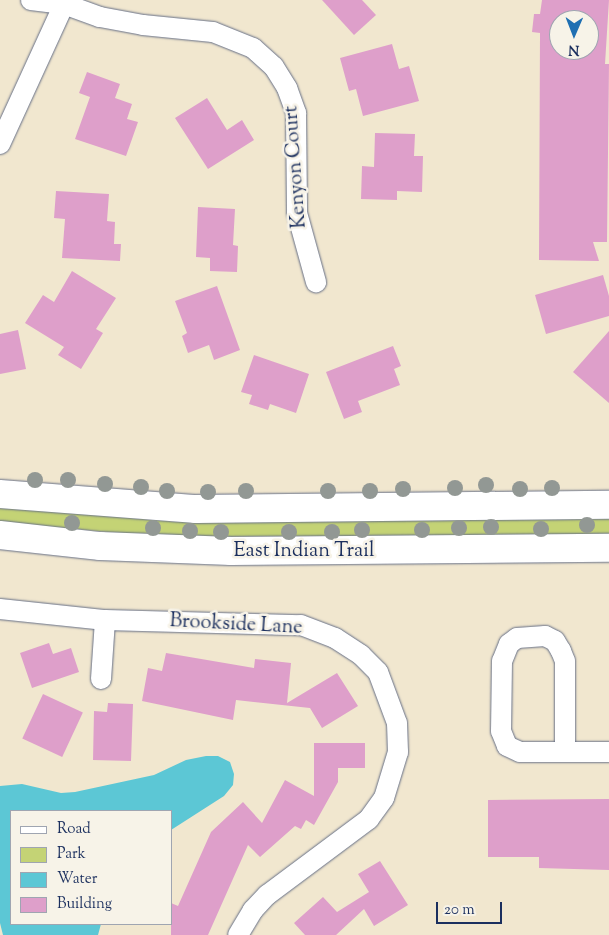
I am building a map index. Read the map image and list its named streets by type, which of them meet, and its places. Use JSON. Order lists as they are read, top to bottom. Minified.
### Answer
{"streets":{"main road":["East Indian Trail"],"street":["Kenyon Court","Brookside Lane"]},"legend":["Road","Park","Water","Building"],"scale_bar":"20 m","north":"bottom"}
